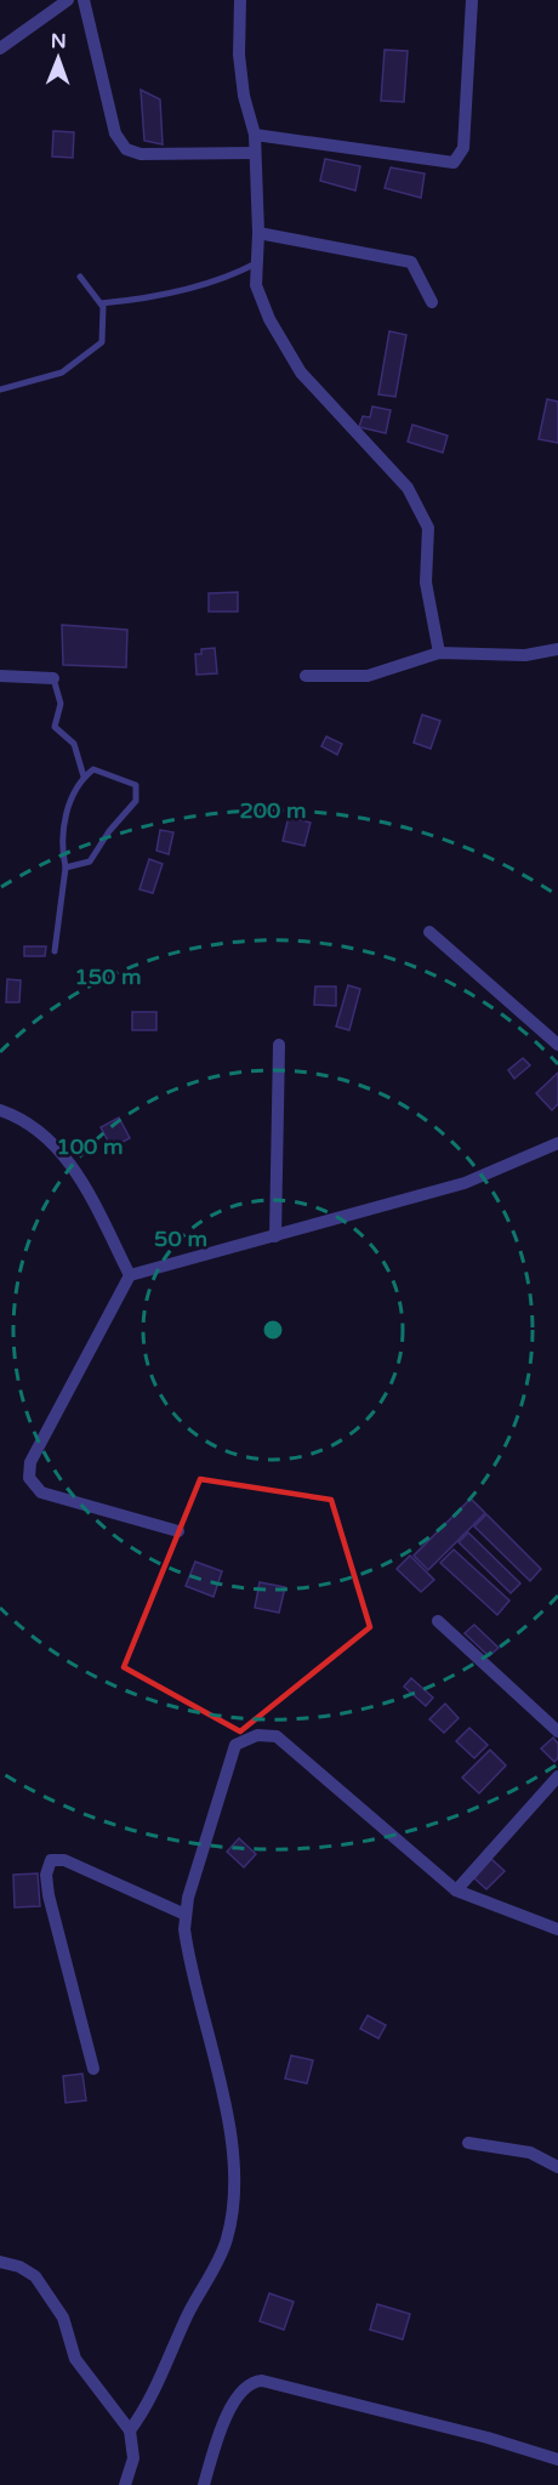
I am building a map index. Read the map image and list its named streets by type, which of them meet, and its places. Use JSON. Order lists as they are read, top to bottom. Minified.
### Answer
{"north":"top","rings":["200 m","150 m","100 m","50 m"]}
